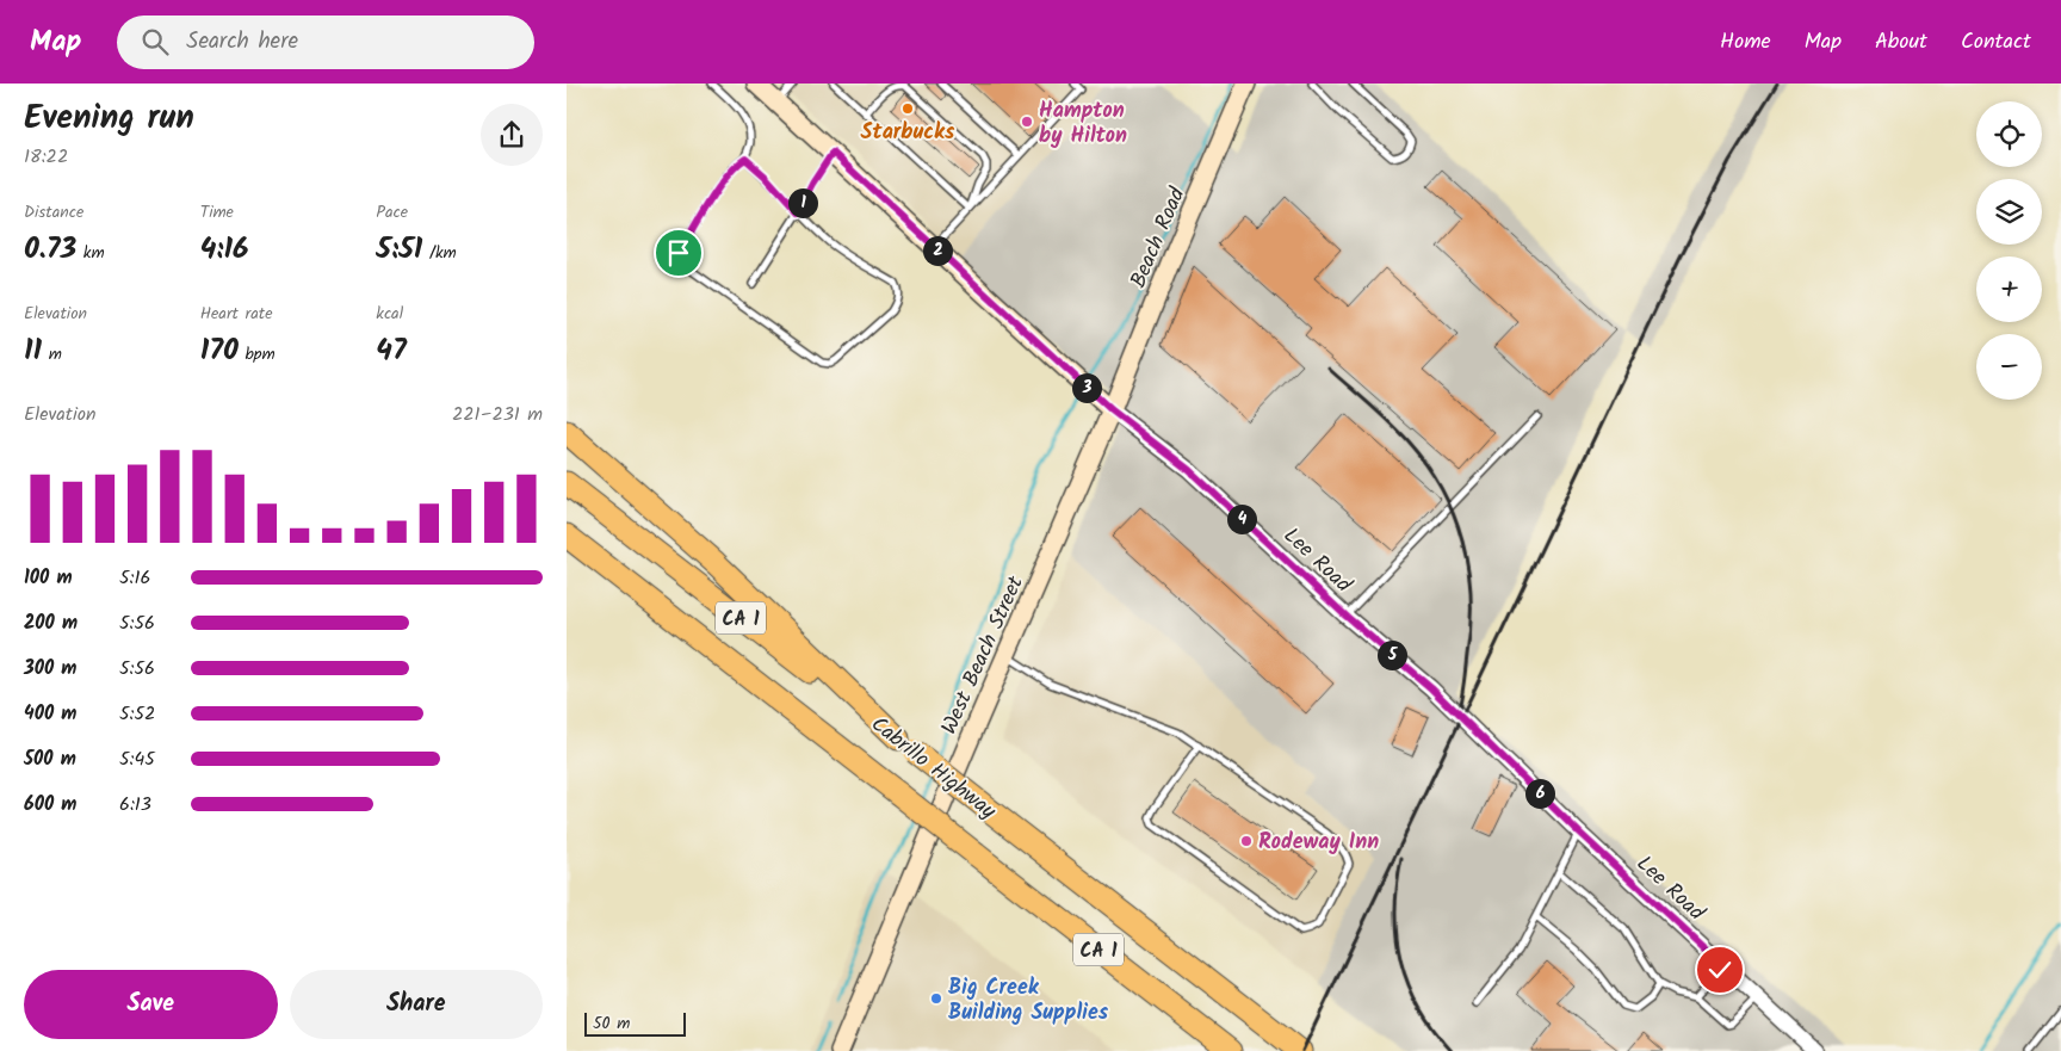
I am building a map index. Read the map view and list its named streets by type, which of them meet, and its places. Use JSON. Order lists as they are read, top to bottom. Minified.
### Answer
{"streets":{"highway":["CA 1","Cabrillo Highway"],"main road":["Beach Road","Lee Road","West Beach Street"]},"crossings":[["Beach Road","Lee Road"],["Beach Road","West Beach Street"],["Lee Road","West Beach Street"]],"places":["Starbucks","Hampton by Hilton","Rodeway Inn","Big Creek Building Supplies"],"scale_bar":"50 m","page":{"header":"Map","search":"Search here","nav":["Home","Map","About","Contact"],"heading":["Evening run","18:22"],"map_buttons":["+","−"],"stats":[["Distance","0.73 km"],["Time","4:16"],["Pace","5:51 /km"],["Elevation","11 m"],["Heart rate","170 bpm"],["kcal","47"]],"pins":["1","2","3","4","5","6"],"chart":["Elevation","221–231 m"],"list":[{"name":"100 m","note":"5:16"},{"name":"200 m","note":"5:56"},{"name":"300 m","note":"5:56"},{"name":"400 m","note":"5:52"},{"name":"500 m","note":"5:45"},{"name":"600 m","note":"6:13"}],"buttons":["Save","Share"],"scale":"50 m"}}
